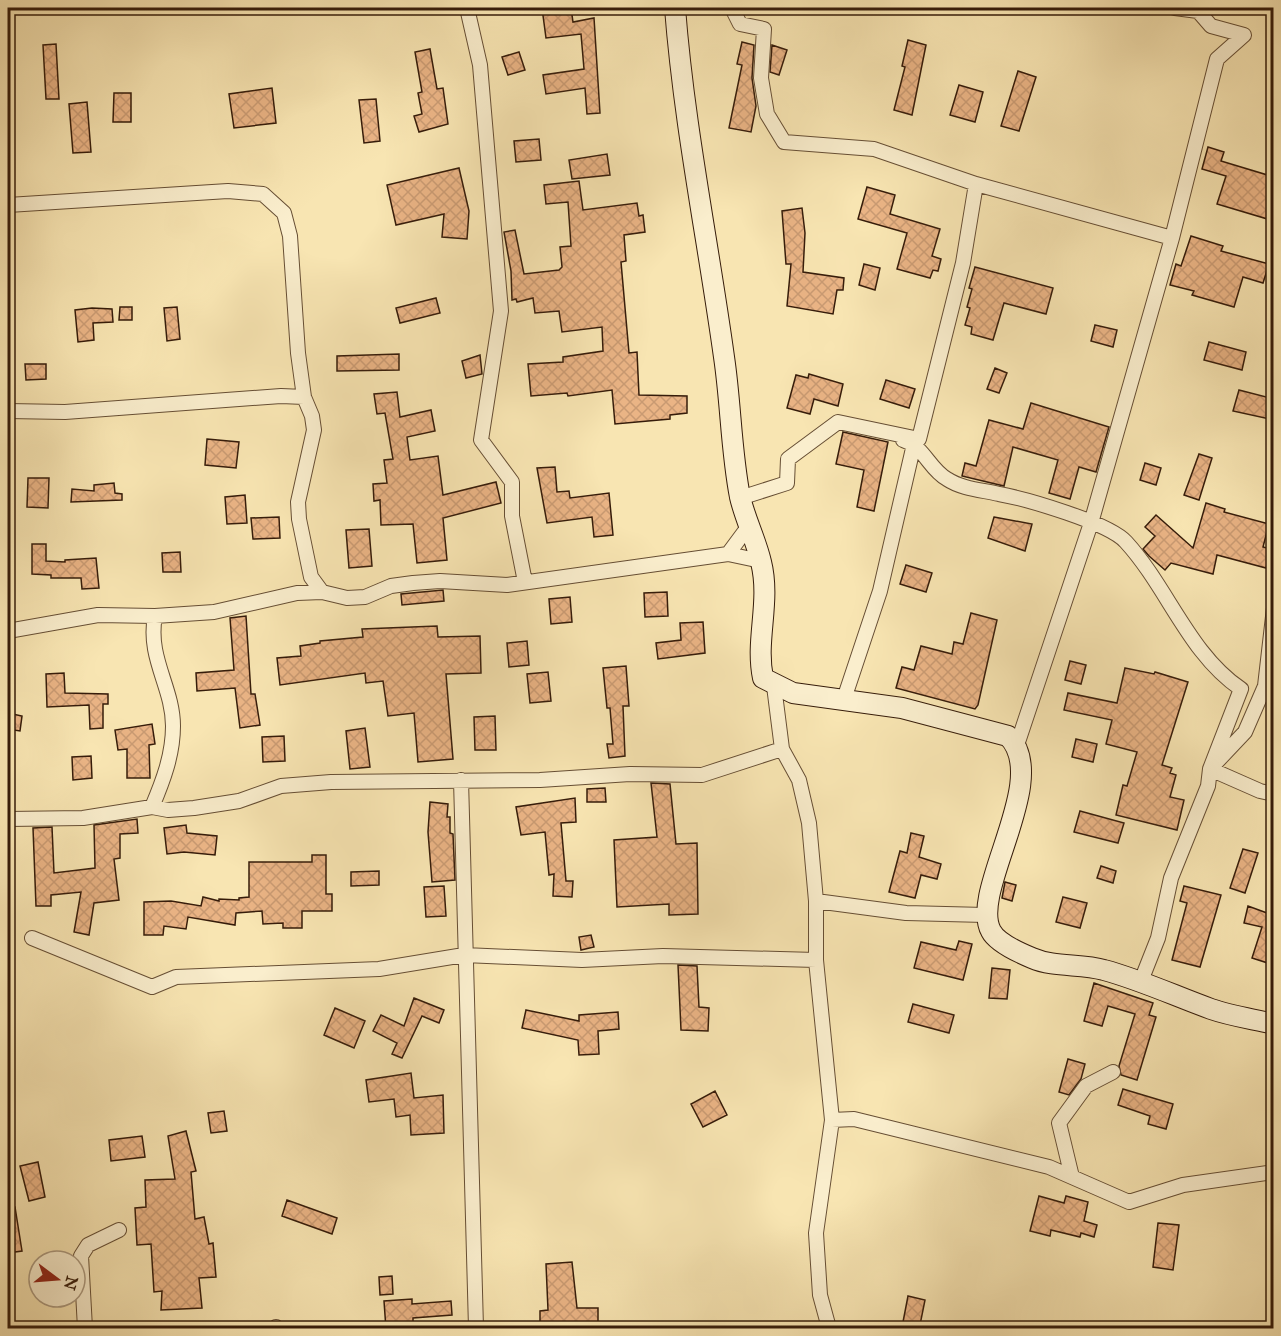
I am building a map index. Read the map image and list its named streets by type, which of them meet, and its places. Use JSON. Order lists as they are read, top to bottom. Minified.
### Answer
{"north":"right"}
